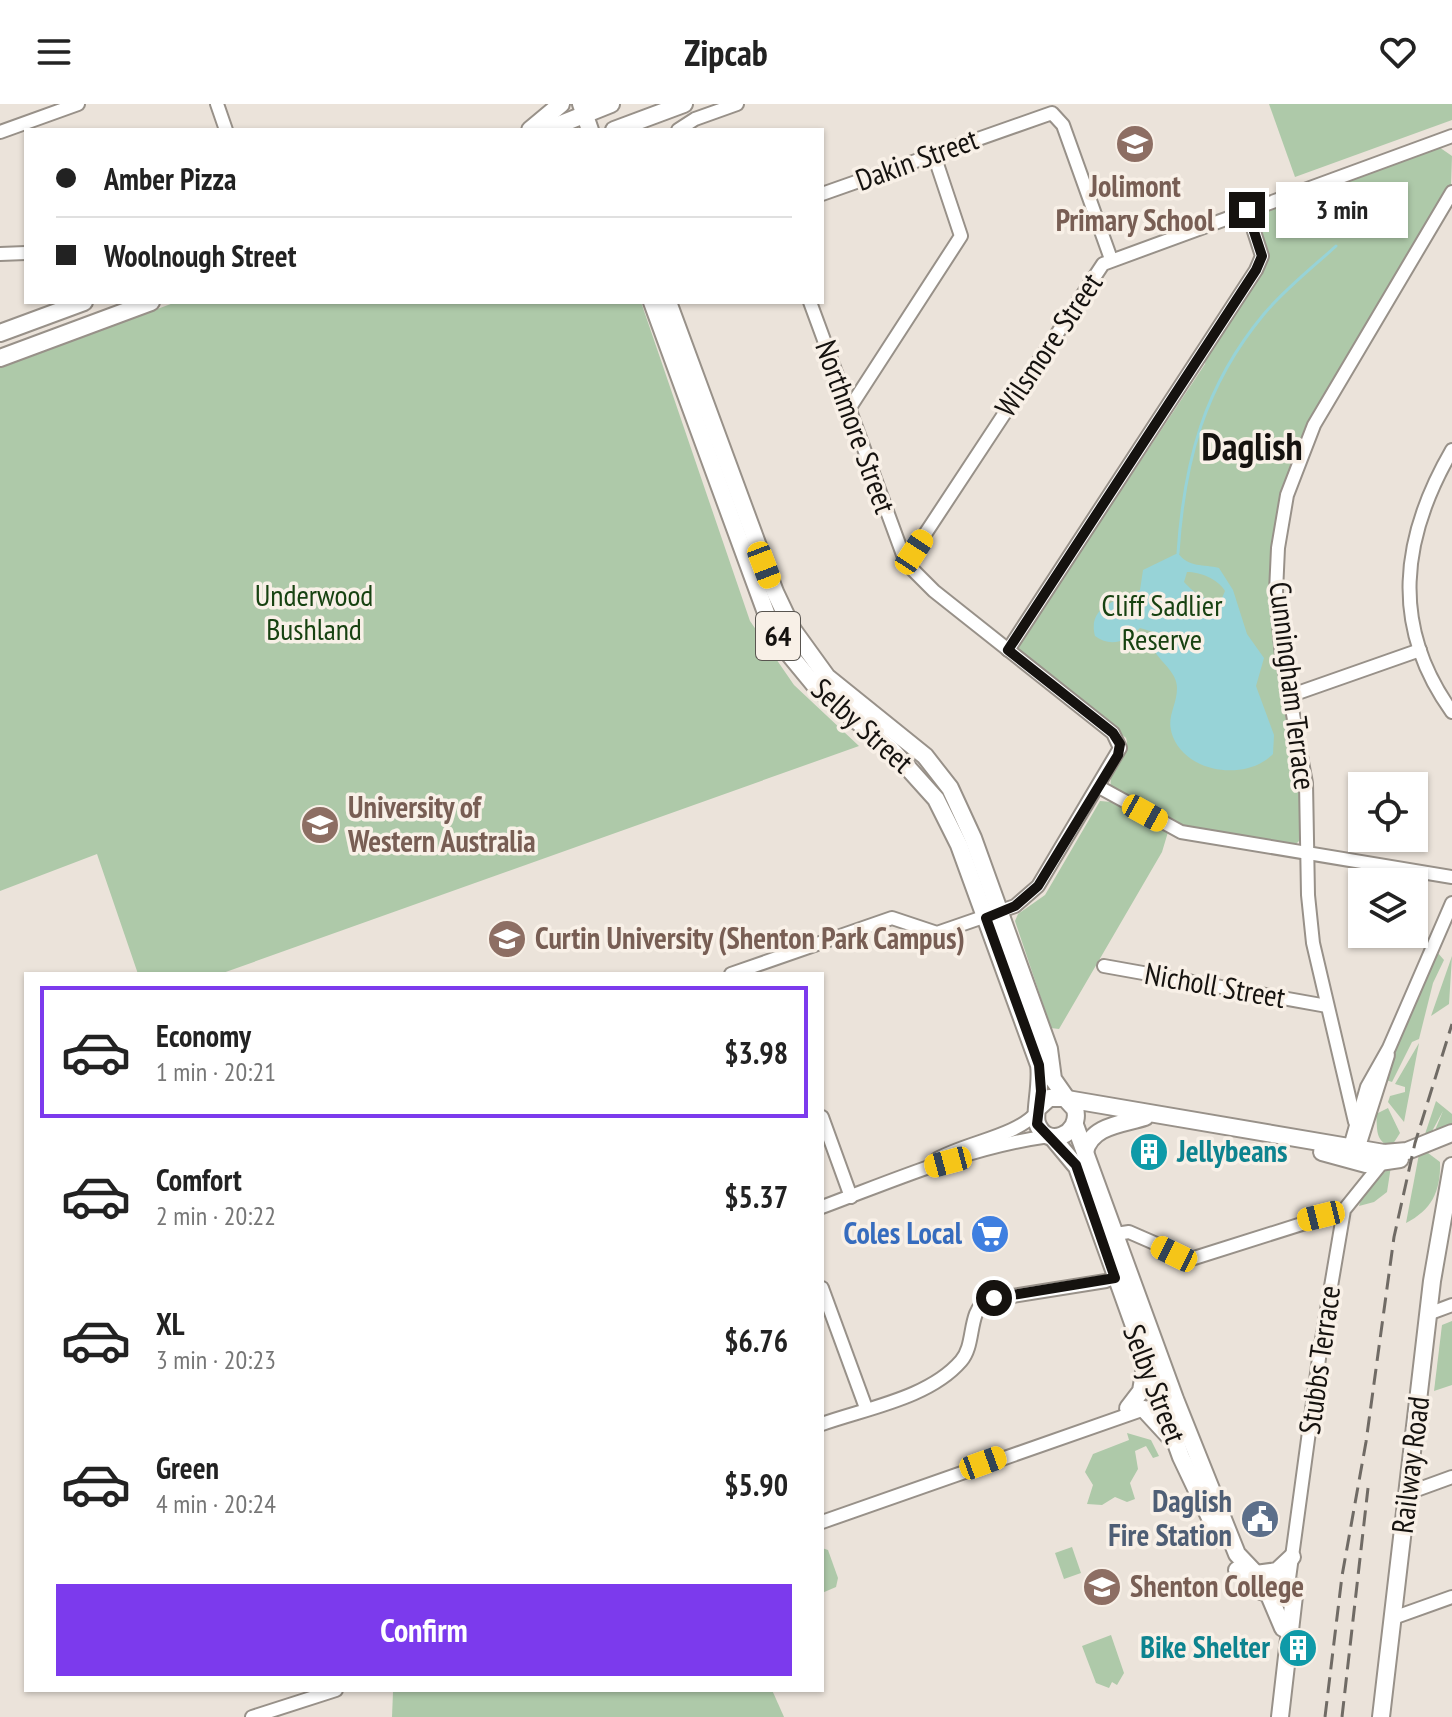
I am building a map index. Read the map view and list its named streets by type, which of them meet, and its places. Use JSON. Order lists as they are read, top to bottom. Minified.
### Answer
{"streets":{"main road":["64","Selby Street","Stubbs Terrace","Railway Road"],"street":["Dakin Street","Wilsmore Street","Northmore Street","Cunningham Terrace","Nicholl Street"]},"crossings":[["Dakin Street","Wilsmore Street"],["Wilsmore Street","Northmore Street"],["64","Selby Street"],["Cunningham Terrace","Nicholl Street"],["Selby Street","Stubbs Terrace"]],"districts":["Daglish"],"parks":["Underwood Bushland","Cliff Sadlier Reserve"],"places":{"school or university":["Jolimont Primary School","University of Western Australia","Curtin University (Shenton Park Campus)","Shenton College"],"building":["Jellybeans","Bike Shelter"],"supermarket":["Coles Local"],"public building":["Daglish Fire Station"]},"page":{"header":"Zipcab","banner":["Amber Pizza","Woolnough Street"],"bubble":"3 min","list":[{"name":"Economy","note":"1 min · 20:21","value":"$3.98"},{"name":"Comfort","note":"2 min · 20:22","value":"$5.37"},{"name":"XL","note":"3 min · 20:23","value":"$6.76"},{"name":"Green","note":"4 min · 20:24","value":"$5.90"}],"buttons":"Confirm"}}
